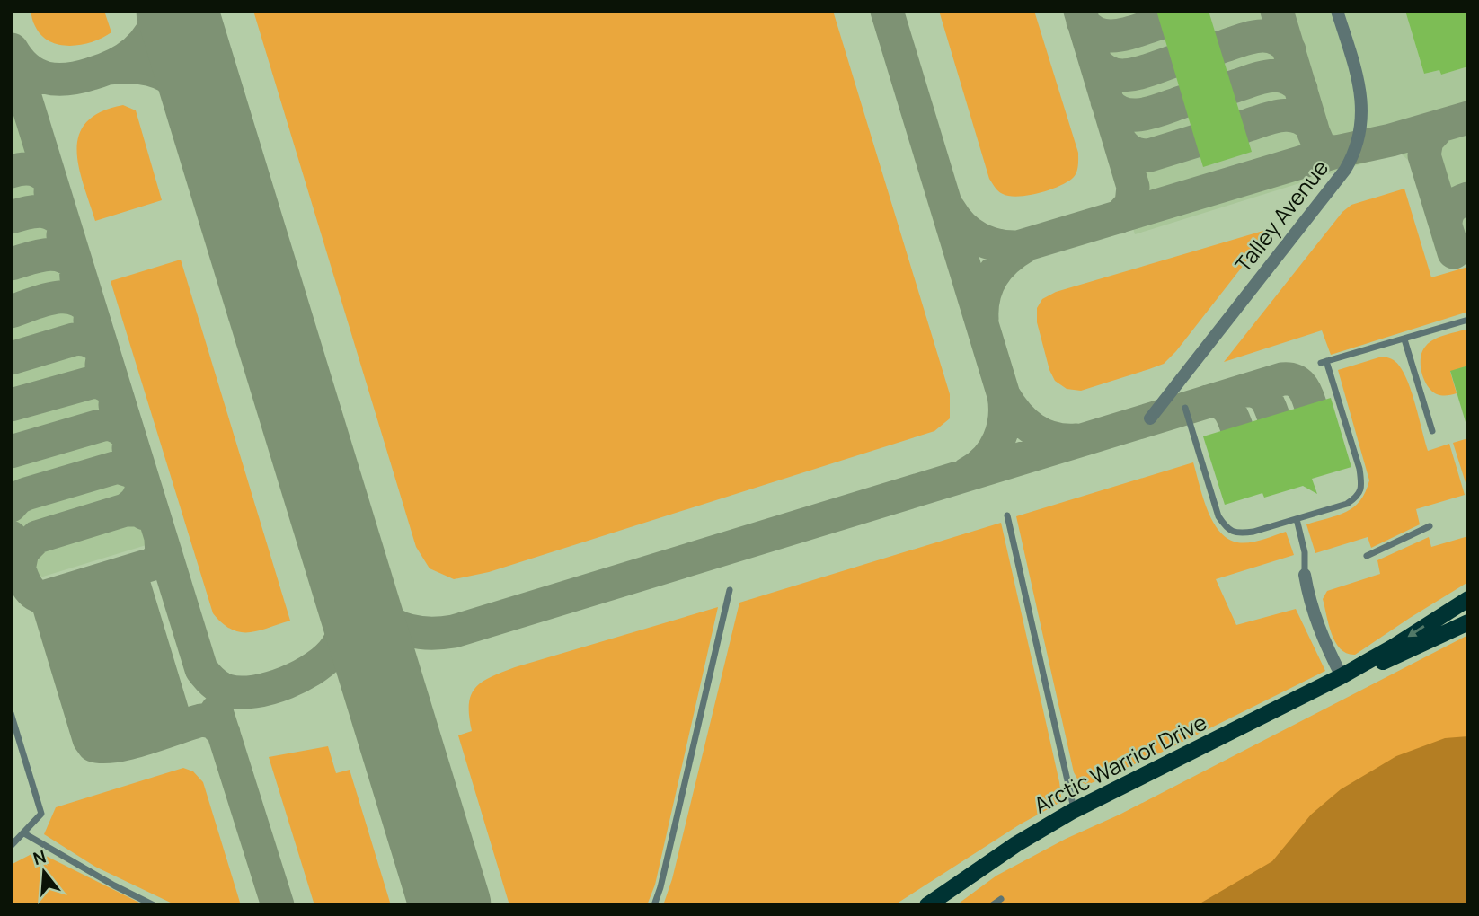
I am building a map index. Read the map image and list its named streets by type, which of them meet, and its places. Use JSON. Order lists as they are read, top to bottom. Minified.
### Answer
{"streets":{"main road":["Arctic Warrior Drive"],"street":["Talley Avenue"]},"north":"top"}
